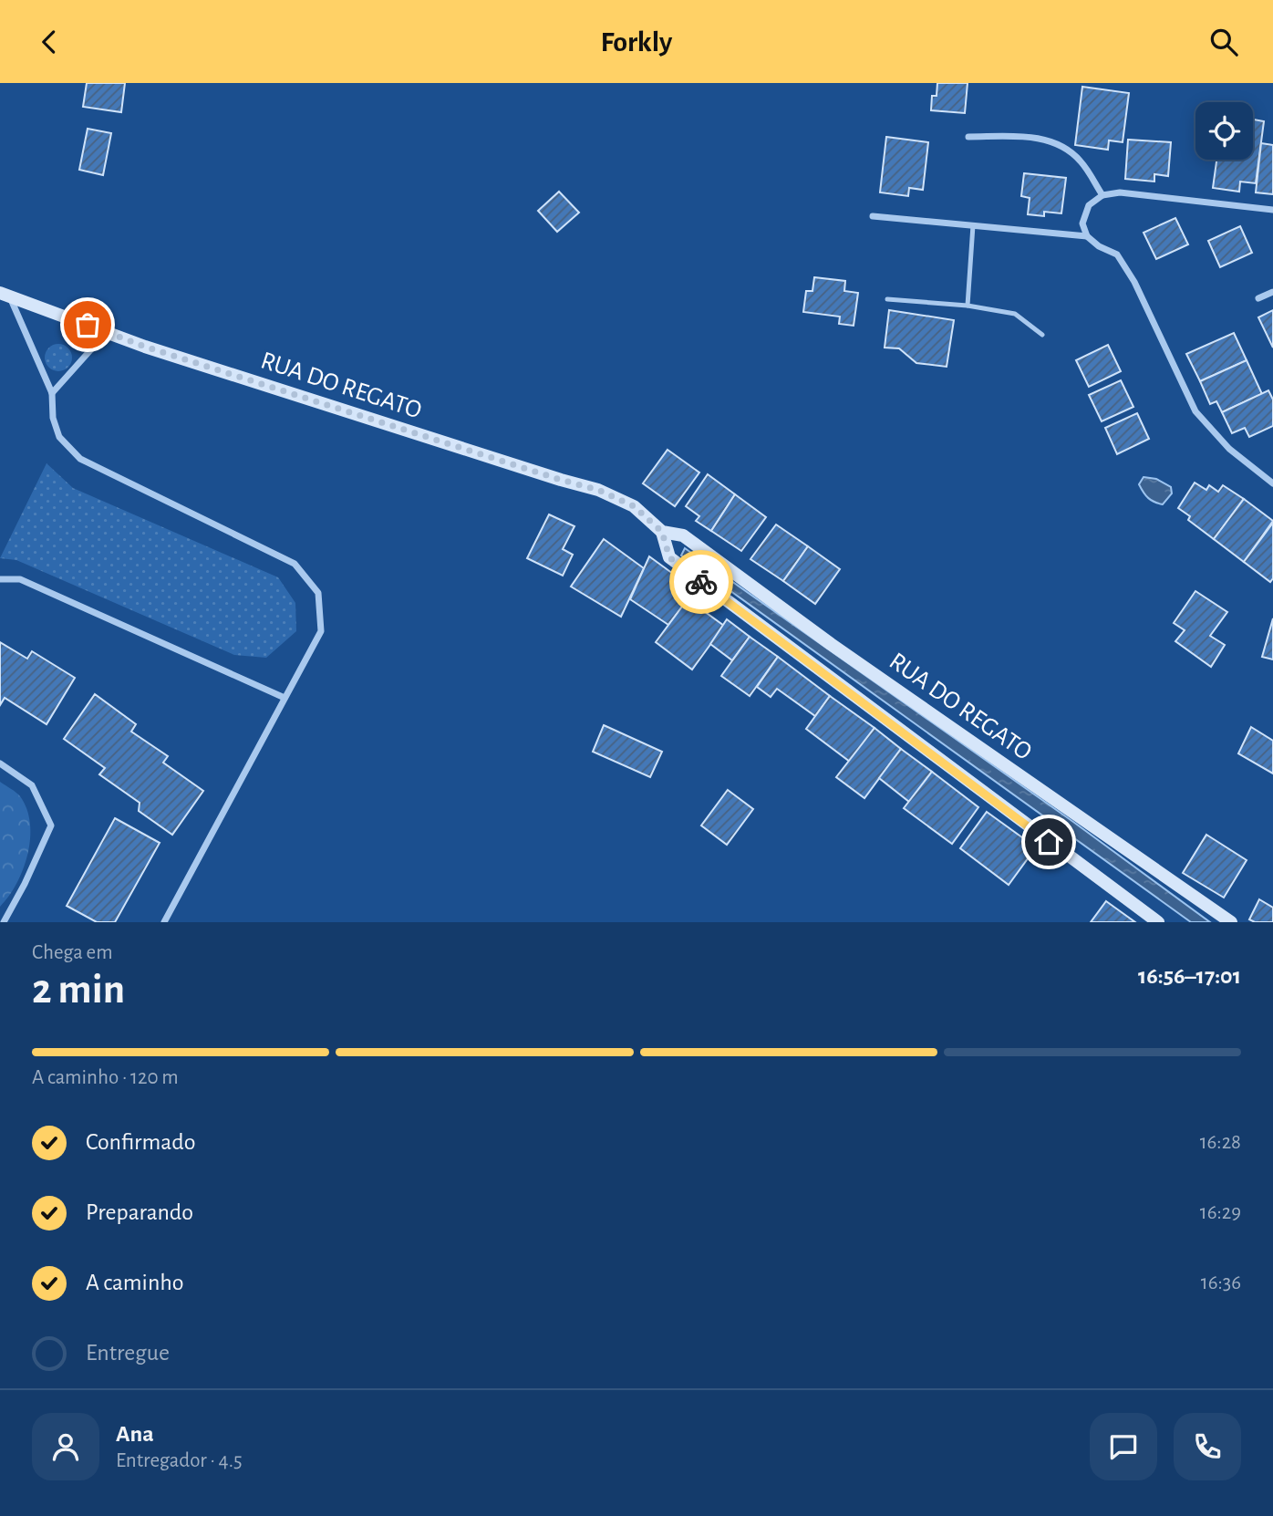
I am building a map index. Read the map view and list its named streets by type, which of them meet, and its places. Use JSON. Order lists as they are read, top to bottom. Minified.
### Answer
{"streets":{"street":["RUA DO REGATO"]},"page":{"header":"Forkly","heading":["2 min","Chega em","16:56–17:01"],"panel":["Ana","Entregador · 4.5"],"bar":"A caminho · 120 m","list":[["Confirmado","16:28"],["Preparando","16:29"],["A caminho","16:36"],"Entregue"]}}
